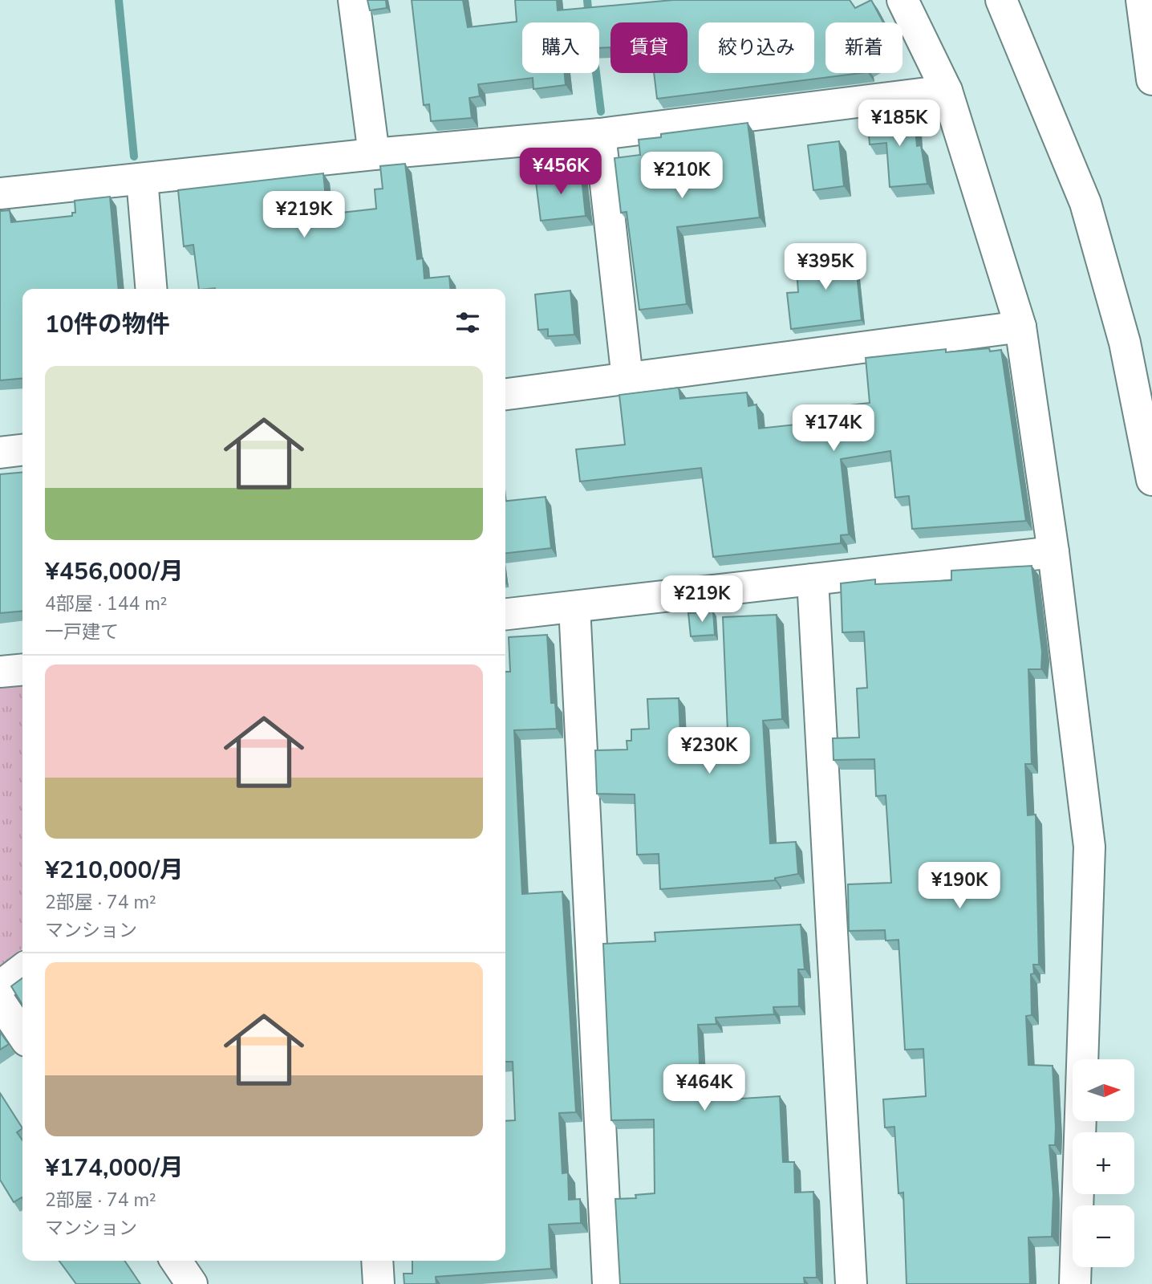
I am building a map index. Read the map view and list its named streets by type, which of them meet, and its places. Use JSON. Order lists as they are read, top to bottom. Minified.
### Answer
{"north":"right","page":{"chip":["購入","賃貸","絞り込み","新着"],"price":["¥185K","¥456K","¥210K","¥219K","¥395K","¥174K","¥219K","¥230K","¥190K","¥464K"],"heading":"10件の物件","list":[{"name":"¥456,000/月","note":"4部屋 · 144 m² · 一戸建て"},{"name":"¥210,000/月","note":"2部屋 · 74 m² · マンション"},{"name":"¥174,000/月","note":"2部屋 · 74 m² · マンション"}],"map_buttons":["+","−"]}}
